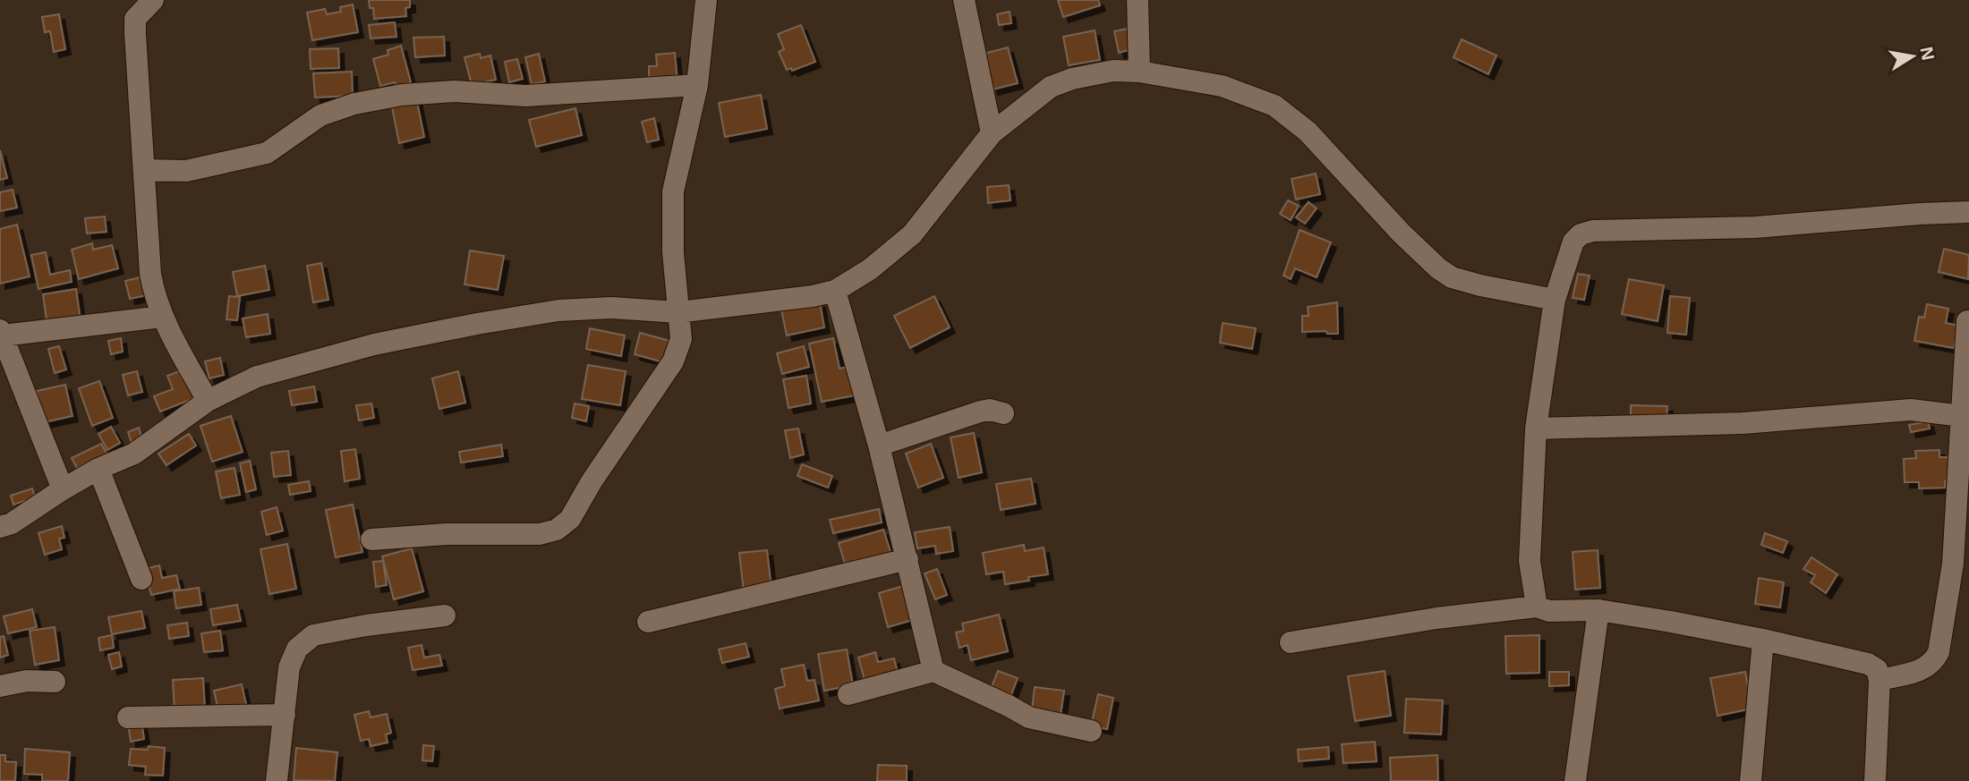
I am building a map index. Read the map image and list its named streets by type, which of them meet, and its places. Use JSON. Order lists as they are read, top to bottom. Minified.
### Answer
{"north":"right"}
